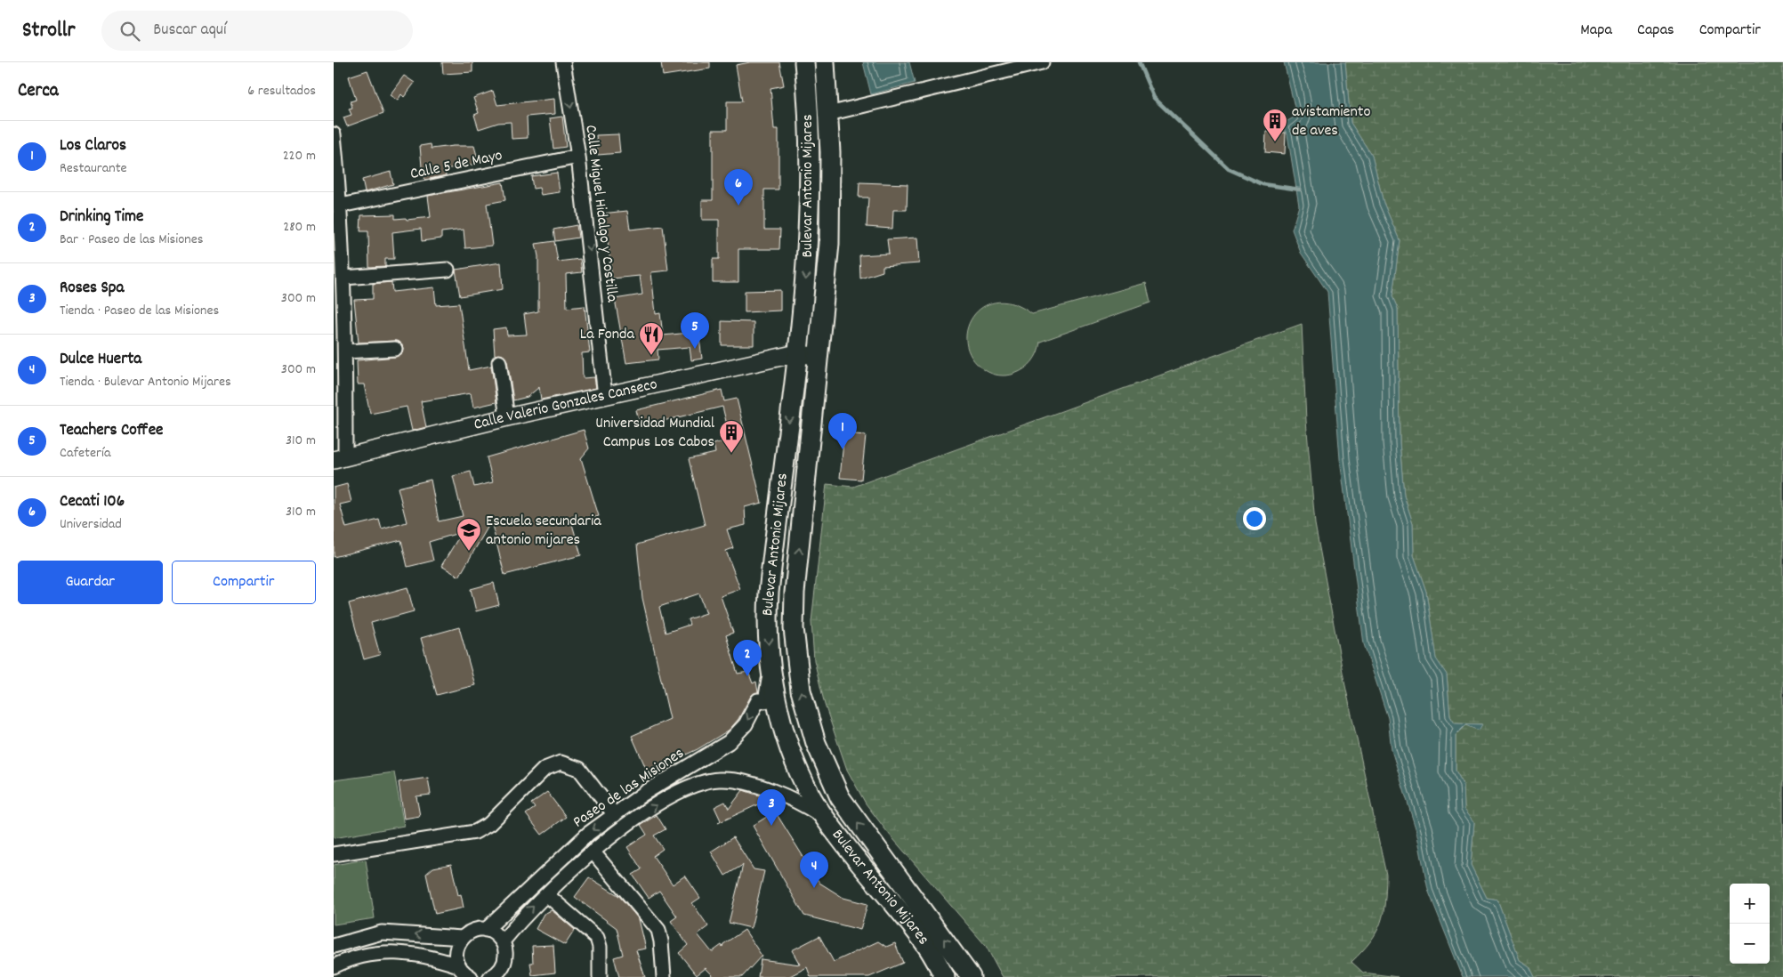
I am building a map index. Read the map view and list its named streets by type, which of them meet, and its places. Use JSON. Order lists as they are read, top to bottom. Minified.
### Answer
{"streets":{"main road":["Bulevar Antonio Mijares"],"street":["Calle 5 de Mayo","Calle Miguel Hidalgo y Costilla","Calle Valerio Gonzales Canseco","Paseo de las Misiones"]},"crossings":[["Calle 5 de Mayo","Calle Miguel Hidalgo y Costilla"],["Bulevar Antonio Mijares","Calle Valerio Gonzales Canseco"],["Bulevar Antonio Mijares","Paseo de las Misiones"],["Calle Miguel Hidalgo y Costilla","Calle Valerio Gonzales Canseco"]],"one_way":["Calle Miguel Hidalgo y Costilla"],"places":{"building":["avistamiento de aves","Universidad Mundial Campus Los Cabos"],"restaurant":["La Fonda"],"school or university":["Escuela secundaria antonio mijares"]},"page":{"header":"Strollr","search":"Buscar aquí","nav":["Mapa","Capas","Compartir"],"heading":["Cerca","6 resultados"],"list":[{"mark":"1","name":"Los Claros","note":"Restaurante","value":"220 m"},{"mark":"2","name":"Drinking Time","note":"Bar · Paseo de las Misiones","value":"280 m"},{"mark":"3","name":"Roses Spa","note":"Tienda · Paseo de las Misiones","value":"300 m"},{"mark":"4","name":"Dulce Huerta","note":"Tienda · Bulevar Antonio Mijares","value":"300 m"},{"mark":"5","name":"Teachers Coffee","note":"Cafetería","value":"310 m"},{"mark":"6","name":"Cecati 106","note":"Universidad","value":"310 m"}],"pins":["6","5","1","2","3","4"],"buttons":["Guardar","Compartir"],"map_buttons":["+","−"]}}
